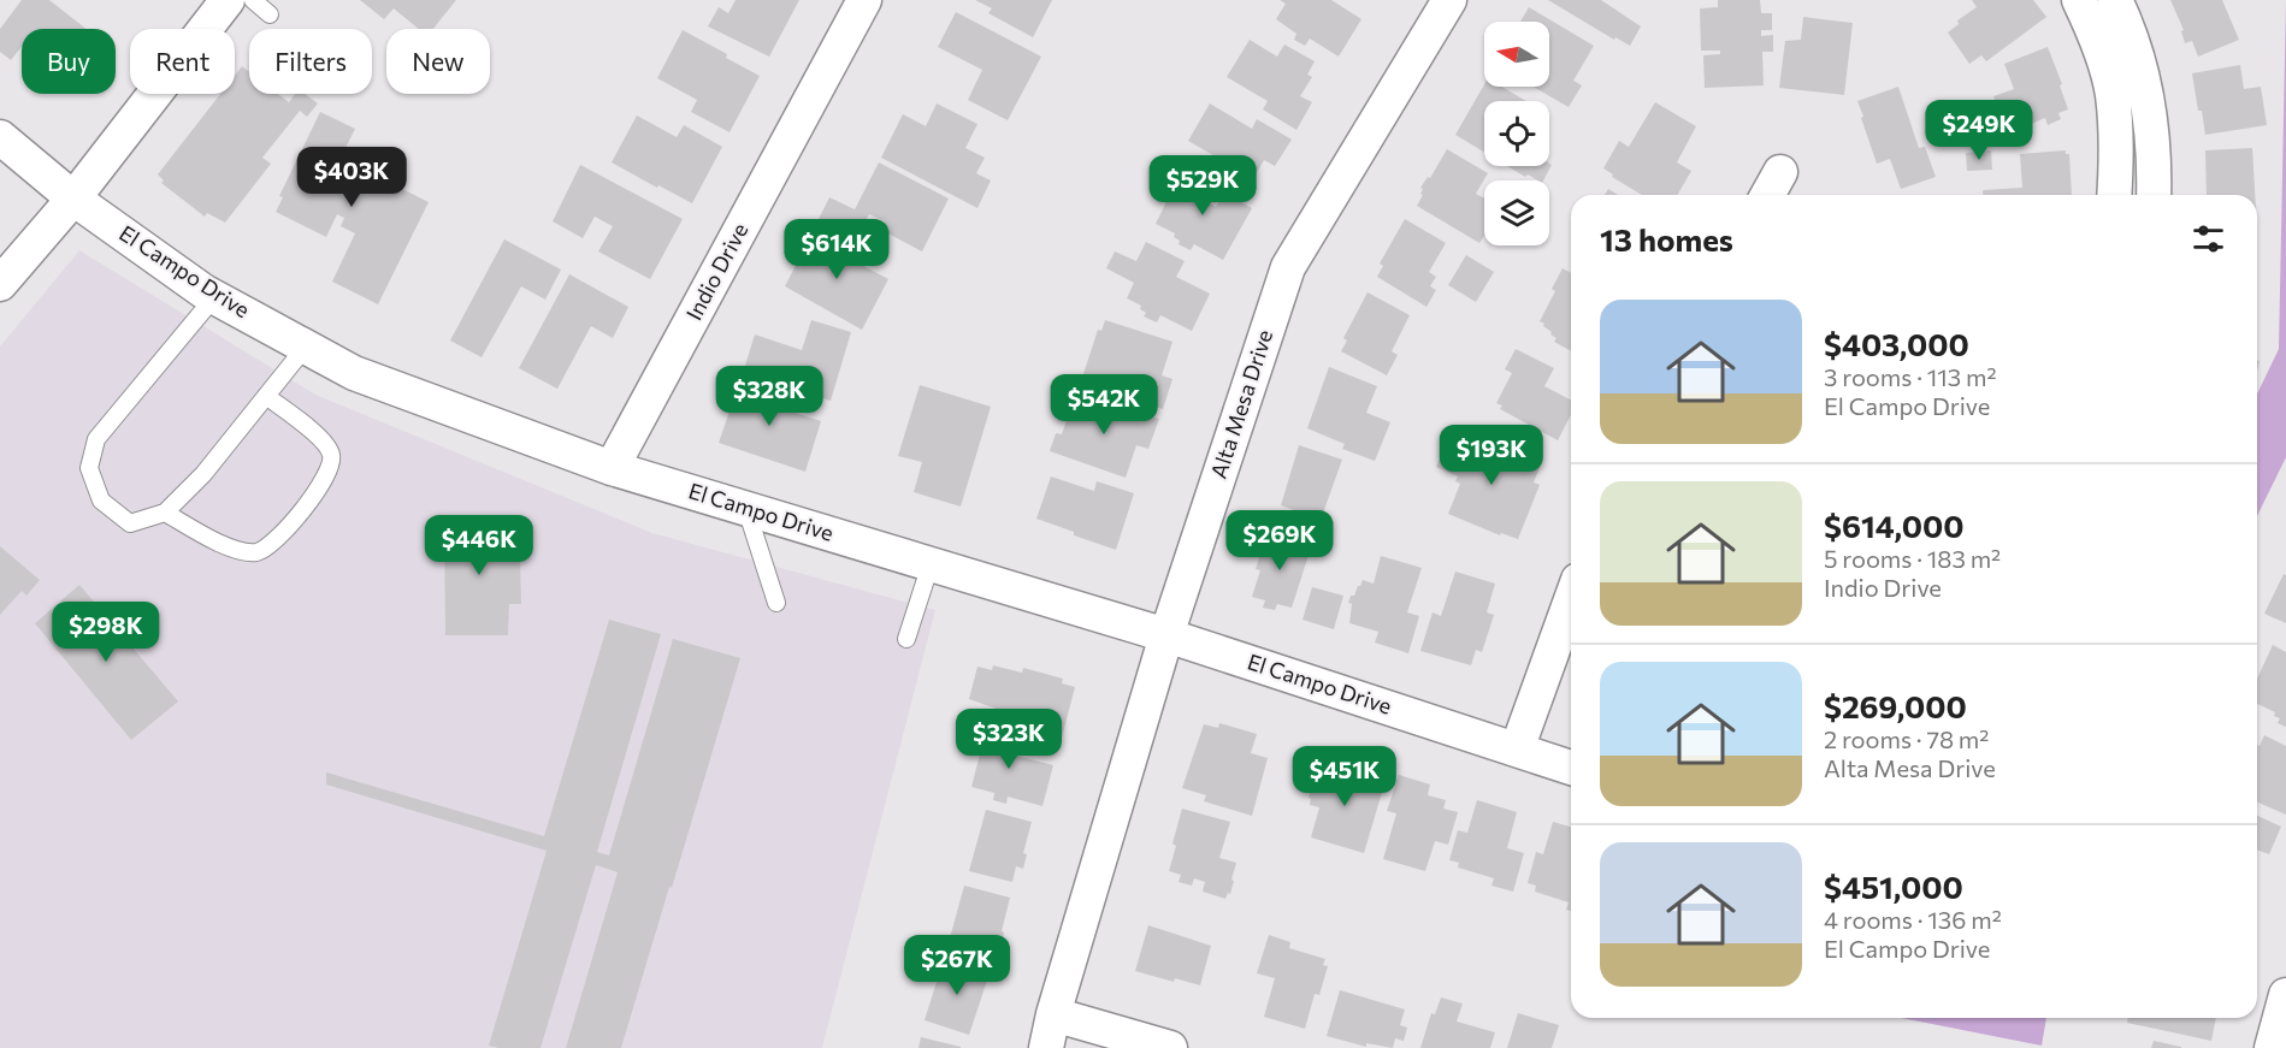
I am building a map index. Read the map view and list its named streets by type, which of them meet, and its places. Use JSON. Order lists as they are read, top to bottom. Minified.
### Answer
{"streets":{"street":["El Campo Drive","Indio Drive","Alta Mesa Drive"]},"crossings":[["El Campo Drive","Indio Drive"],["El Campo Drive","Alta Mesa Drive"]],"north":"left","page":{"chip":["Buy","Rent","Filters","New"],"price":["$249K","$403K","$529K","$614K","$328K","$542K","$193K","$269K","$446K","$298K","$323K","$451K","$267K"],"heading":"13 homes","list":[{"name":"$403,000","note":"3 rooms · 113 m² · El Campo Drive"},{"name":"$614,000","note":"5 rooms · 183 m² · Indio Drive"},{"name":"$269,000","note":"2 rooms · 78 m² · Alta Mesa Drive"},{"name":"$451,000","note":"4 rooms · 136 m² · El Campo Drive"}]}}
